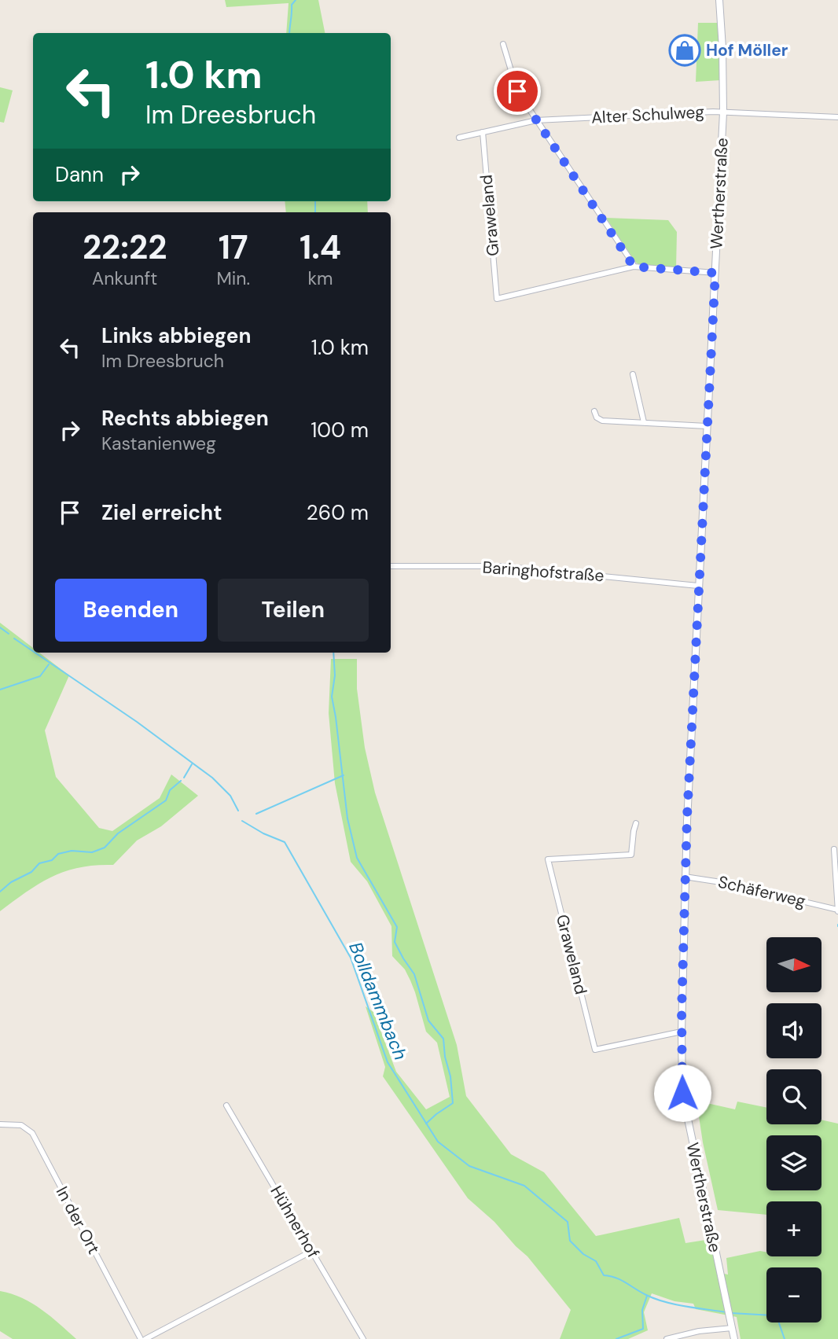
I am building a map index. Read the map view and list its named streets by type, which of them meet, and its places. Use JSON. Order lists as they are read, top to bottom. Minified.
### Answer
{"streets":{"main road":["Wertherstraße"],"street":["Alter Schulweg","Graweland","Baringhofstraße","Schäferweg","In der Ort","Hühnerhof"]},"crossings":[["Alter Schulweg","Wertherstraße"],["Alter Schulweg","Graweland"],["Wertherstraße","Graweland"],["Wertherstraße","Baringhofstraße"],["Wertherstraße","Schäferweg"]],"water":["Bolldammbach"],"places":{"shop":["Hof Möller"]},"north":"right","page":{"turn":["1.0 km","Im Dreesbruch"],"then":"Dann","eta":["22:22","Ankunft","17","Min.","1.4","km"],"list":[{"name":"Links abbiegen","note":"Im Dreesbruch","value":"1.0 km"},{"name":"Rechts abbiegen","note":"Kastanienweg","value":"100 m"},{"name":"Ziel erreicht","value":"260 m"}],"buttons":["Beenden","Teilen"],"map_buttons":["+","−"]}}
